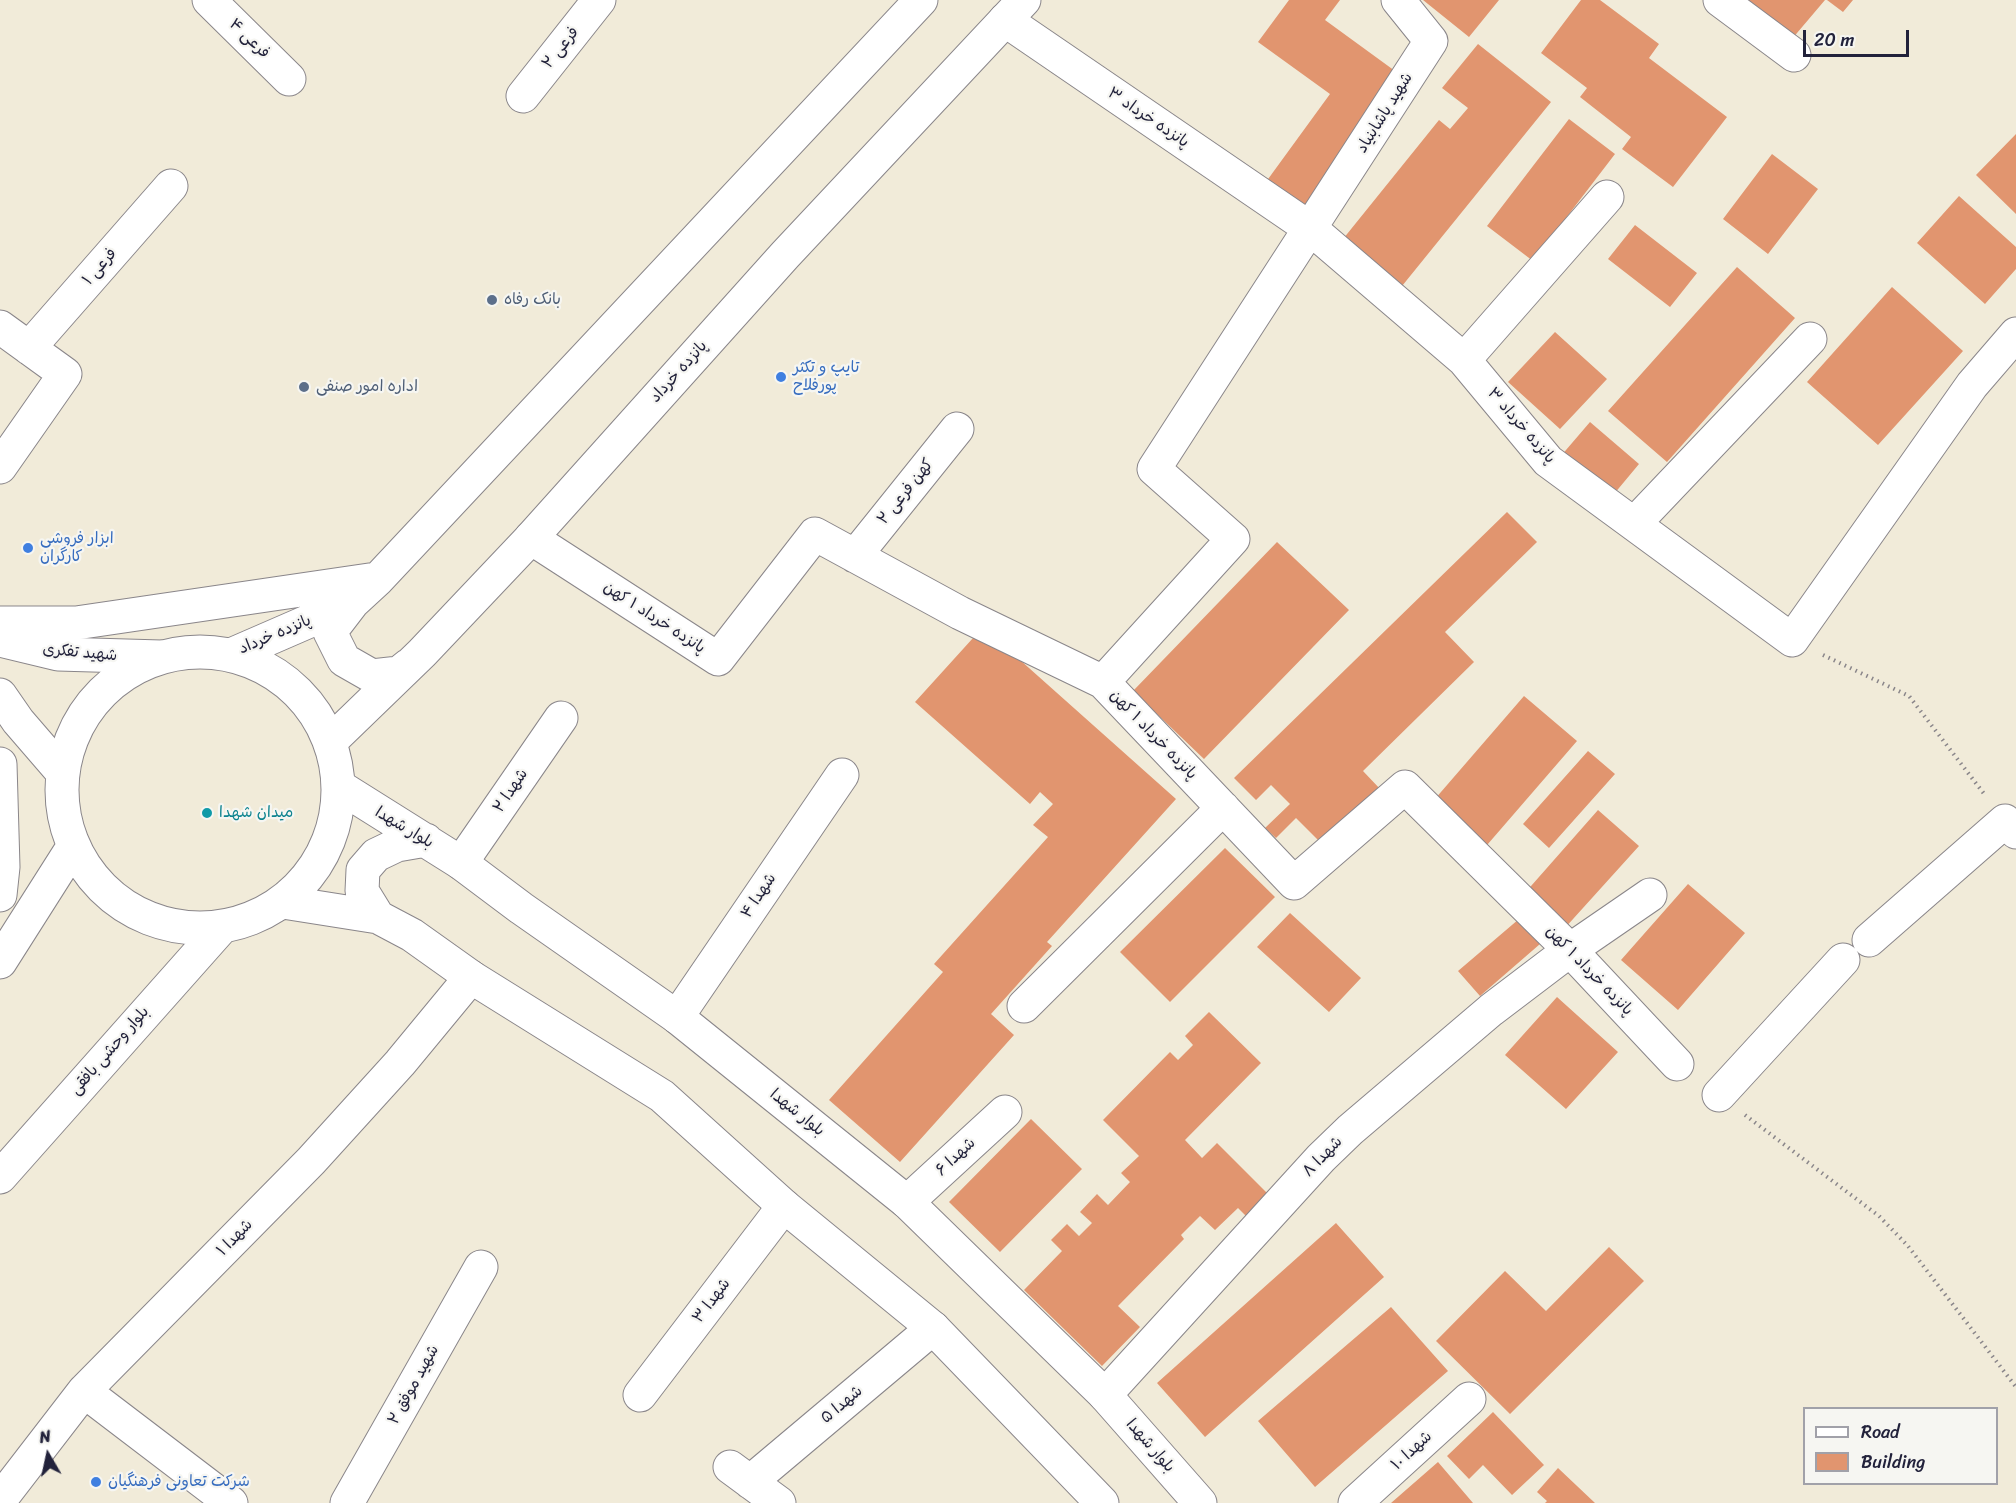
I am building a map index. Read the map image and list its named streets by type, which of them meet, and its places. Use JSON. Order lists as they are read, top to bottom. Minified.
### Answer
{"streets":{"street":["فرعی ۴","فرعی ۲","شهید پاشابنیاد","پانزده خرداد ۳","فرعی ۱","پانزده خرداد","کهن فرعی ۲","پانزده خرداد ۱ کهن","شهید تفکری","شهدا ۲","بلوار شهدا","شهدا ۴","بلوار وحشی بافقی","شهدا ۶","شهدا ۸","شهدا ۱","شهدا ۳","شهید موفق ۲","شهدا ۵","شهدا ۱۰"]},"crossings":[["شهید پاشابنیاد","پانزده خرداد ۳"],["پانزده خرداد ۳","پانزده خرداد"],["پانزده خرداد","پانزده خرداد ۱ کهن"],["کهن فرعی ۲","پانزده خرداد ۱ کهن"],["پانزده خرداد ۱ کهن","شهدا ۸"],["شهدا ۲","بلوار شهدا"],["بلوار شهدا","شهدا ۴"],["بلوار شهدا","شهدا ۶"],["بلوار شهدا","شهدا ۸"]],"places":["بانک رفاه","تایپ و تکثر پورفلاح","اداره امور صنفی","ابزار فروشی کارگران","میدان شهدا","شرکت تعاونی فرهنگیان"],"legend":["Road","Building"],"scale_bar":"20 m","north":"top"}
